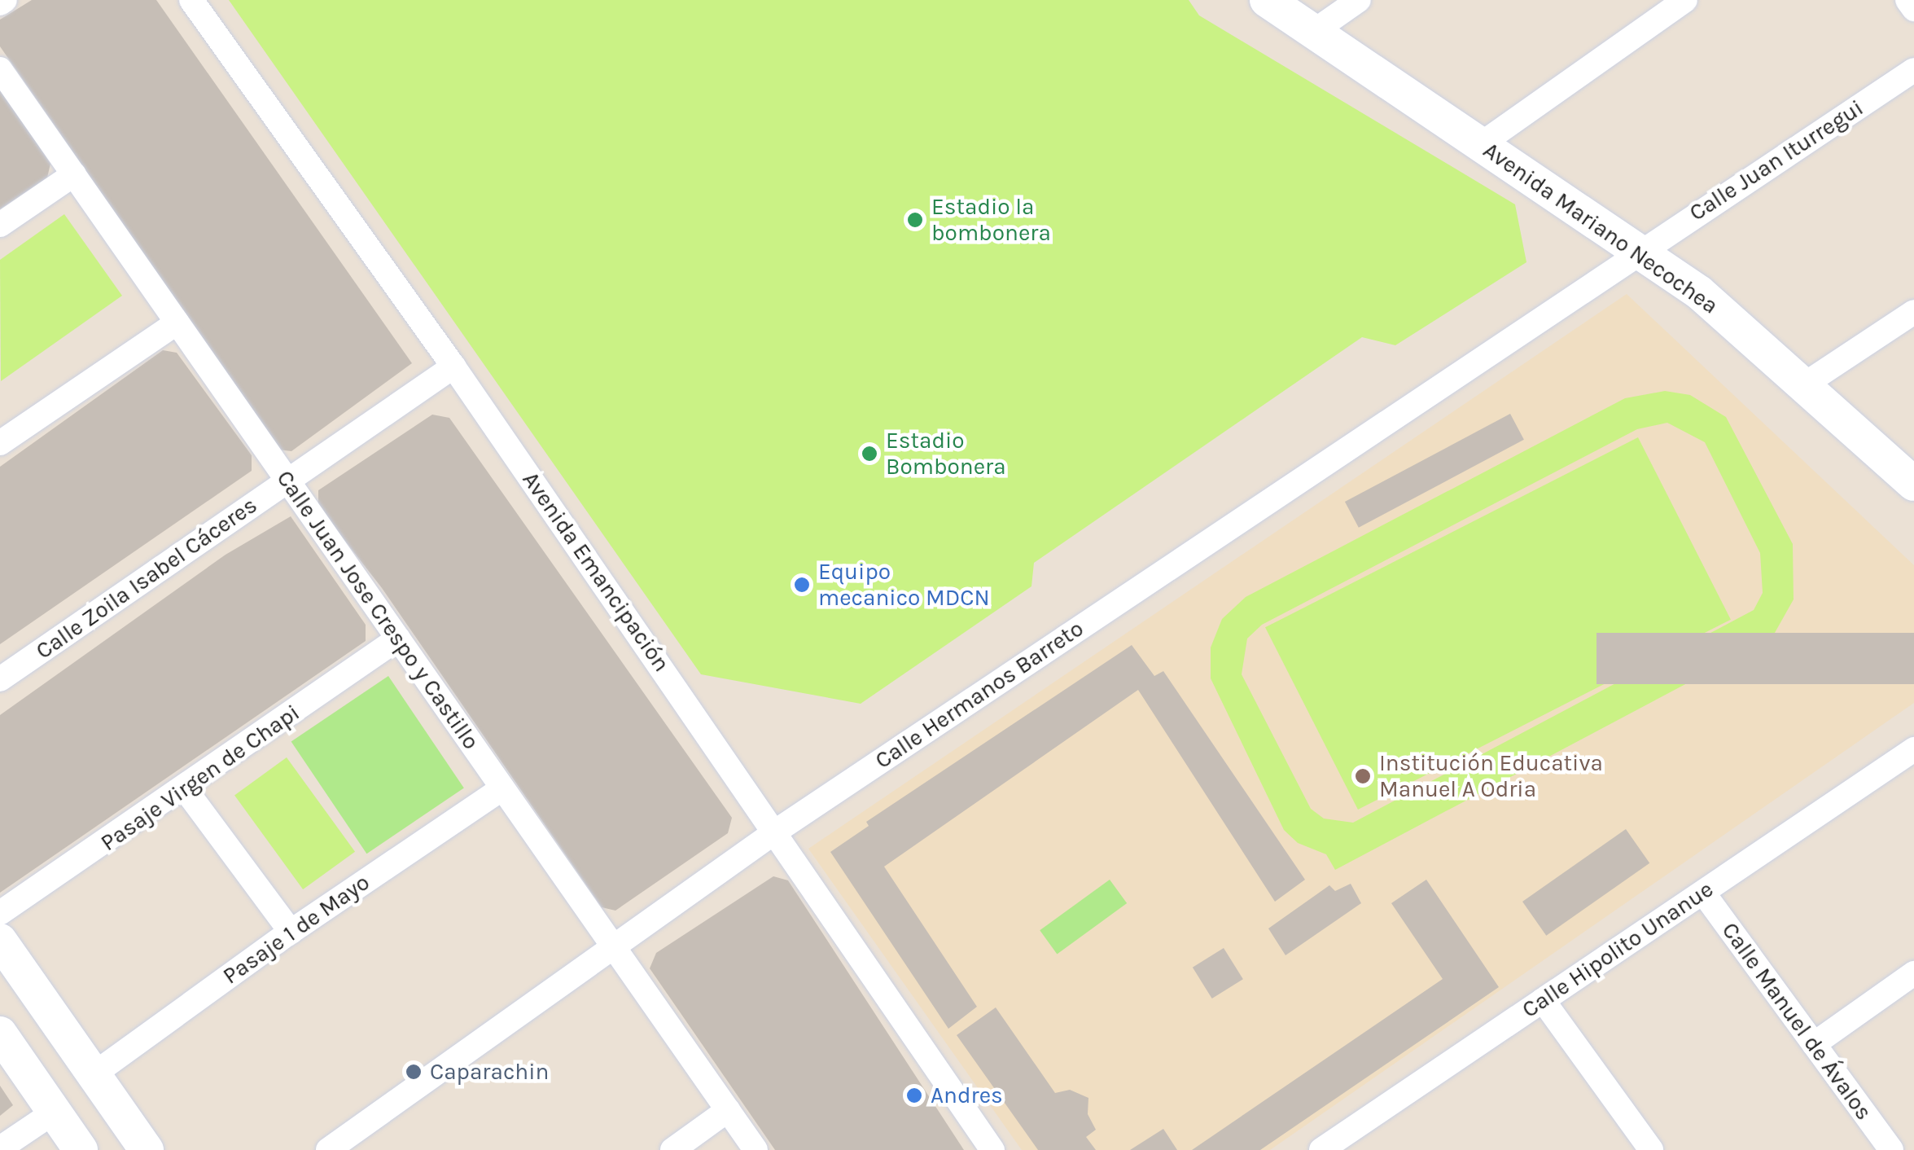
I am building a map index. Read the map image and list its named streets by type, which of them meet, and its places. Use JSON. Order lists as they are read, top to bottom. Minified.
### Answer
{"streets":{"street":["Calle Juan Iturregui","Avenida Mariano Necochea","Avenida Emancipación","Calle Zoila Isabel Cáceres","Calle Juan Jose Crespo y Castillo","Calle Hermanos Barreto","Pasaje Virgen de Chapi","Pasaje 1 de Mayo","Calle Hipolito Unanue","Calle Manuel de Ávalos"]},"crossings":[["Calle Juan Iturregui","Avenida Mariano Necochea"],["Calle Juan Iturregui","Calle Hermanos Barreto"],["Avenida Mariano Necochea","Calle Hermanos Barreto"],["Avenida Emancipación","Calle Zoila Isabel Cáceres"],["Avenida Emancipación","Calle Hermanos Barreto"],["Calle Zoila Isabel Cáceres","Calle Juan Jose Crespo y Castillo"],["Calle Juan Jose Crespo y Castillo","Calle Hermanos Barreto"],["Calle Juan Jose Crespo y Castillo","Pasaje Virgen de Chapi"],["Calle Juan Jose Crespo y Castillo","Pasaje 1 de Mayo"],["Calle Hipolito Unanue","Calle Manuel de Ávalos"]],"places":["Estadio la bombonera","Estadio Bombonera","Equipo mecanico MDCN","Institución Educativa Manuel A Odria","Caparachin","Andres"]}
